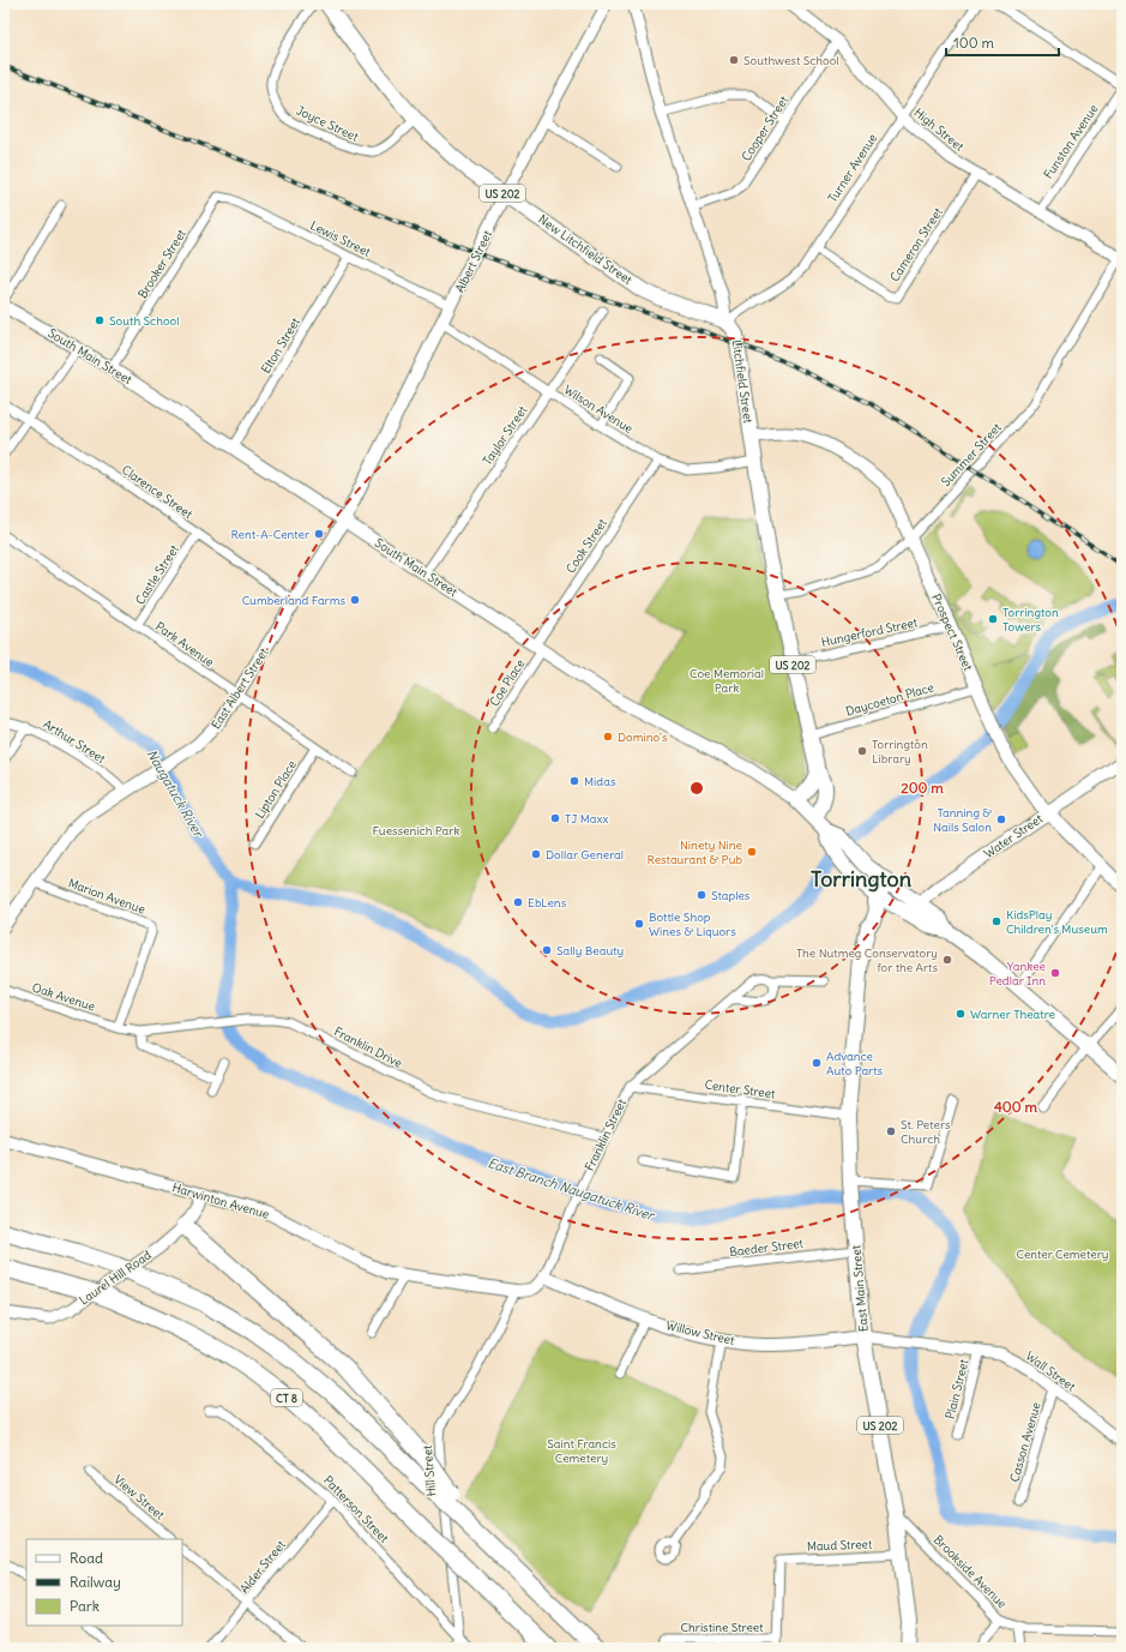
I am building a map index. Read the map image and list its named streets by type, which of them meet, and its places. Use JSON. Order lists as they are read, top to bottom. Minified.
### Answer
{"streets":{"highway":["CT 8"],"main road":["US 202","New Litchfield Street","Albert Street","South Main Street","Litchfield Street","Prospect Street","East Albert Street","Water Street","Franklin Street","Harwinton Avenue","Laurel Hill Road","East Main Street","Willow Street"],"street":["Joyce Street","Cooper Street","High Street","Funston Avenue","Turner Avenue","Lewis Street","Cameron Street","Brooker Street","Elton Street","Wilson Avenue","Taylor Street","Summer Street","Clarence Street","Cook Street","Castle Street","Hungerford Street","Park Avenue","Coe Place","Daycoeton Place","Arthur Street","Lipton Place","Marion Avenue","Oak Avenue","Franklin Drive","Center Street","Baeder Street","Wall Street","Plain Street","Casson Avenue","Hill Street","View Street","Patterson Street","Maud Street","Alder Street","Brookside Avenue","Christine Street"]},"crossings":[["Joyce Street","New Litchfield Street"],["Cooper Street","High Street"],["Cooper Street","Litchfield Street"],["High Street","Funston Avenue"],["High Street","Turner Avenue"],["High Street","Cameron Street"],["High Street","Summer Street"],["Turner Avenue","Cameron Street"],["Turner Avenue","New Litchfield Street"],["Turner Avenue","Litchfield Street"],["Lewis Street","Albert Street"],["Lewis Street","Brooker Street"],["Lewis Street","Elton Street"],["New Litchfield Street","Albert Street"],["New Litchfield Street","Litchfield Street"],["Albert Street","South Main Street"],["Albert Street","Wilson Avenue"],["Albert Street","East Albert Street"],["Brooker Street","South Main Street"],["Elton Street","South Main Street"],["South Main Street","Litchfield Street"],["South Main Street","Taylor Street"],["South Main Street","Cook Street"],["South Main Street","Coe Place"],["South Main Street","East Albert Street"],["South Main Street","Water Street"],["South Main Street","East Main Street"],["Litchfield Street","Wilson Avenue"],["Litchfield Street","Summer Street"],["Litchfield Street","Hungerford Street"],["Litchfield Street","Prospect Street"],["Litchfield Street","Daycoeton Place"],["Wilson Avenue","Taylor Street"],["Wilson Avenue","Cook Street"],["Summer Street","Prospect Street"],["Clarence Street","Castle Street"],["Clarence Street","East Albert Street"],["Cook Street","Coe Place"],["Castle Street","Park Avenue"],["Hungerford Street","Prospect Street"],["Prospect Street","Daycoeton Place"],["Prospect Street","Water Street"],["Park Avenue","East Albert Street"],["Park Avenue","Lipton Place"],["East Albert Street","Arthur Street"],["East Albert Street","Marion Avenue"],["Marion Avenue","Oak Avenue"],["Marion Avenue","Franklin Drive"],["Oak Avenue","Franklin Drive"],["Franklin Drive","Franklin Street"],["Center Street","Franklin Street"],["Center Street","East Main Street"],["Franklin Street","Harwinton Avenue"],["Franklin Street","Willow Street"],["Franklin Street","Hill Street"],["Harwinton Avenue","Laurel Hill Road"],["Harwinton Avenue","Hill Street"],["Baeder Street","East Main Street"],["East Main Street","Willow Street"],["East Main Street","Wall Street"],["East Main Street","Maud Street"],["East Main Street","Brookside Avenue"],["Willow Street","Wall Street"],["Wall Street","Plain Street"],["Wall Street","Casson Avenue"],["Hill Street","Patterson Street"],["Patterson Street","Alder Street"],["Maud Street","Christine Street"]],"districts":["Torrington"],"water":["Naugatuck River","East Branch Naugatuck River"],"parks":["Coe Memorial Park","Fuessenich Park","Center Cemetery","Saint Francis Cemetery"],"places":["Southwest School","South School","Rent-A-Center","Cumberland Farms","Torrington Towers","Domino's","Torrington Library","Midas","TJ Maxx","Tanning & Nails Salon","Ninety Nine Restaurant & Pub","Dollar General","Staples","EbLens","KidsPlay Children's Museum","Bottle Shop Wines & Liquors","Sally Beauty","The Nutmeg Conservatory for the Arts","Yankee Pedlar Inn","Warner Theatre","Advance Auto Parts","St. Peters Church"],"legend":["Road","Railway","Park"],"scale_bar":"100 m","rings":["200 m","400 m"]}
